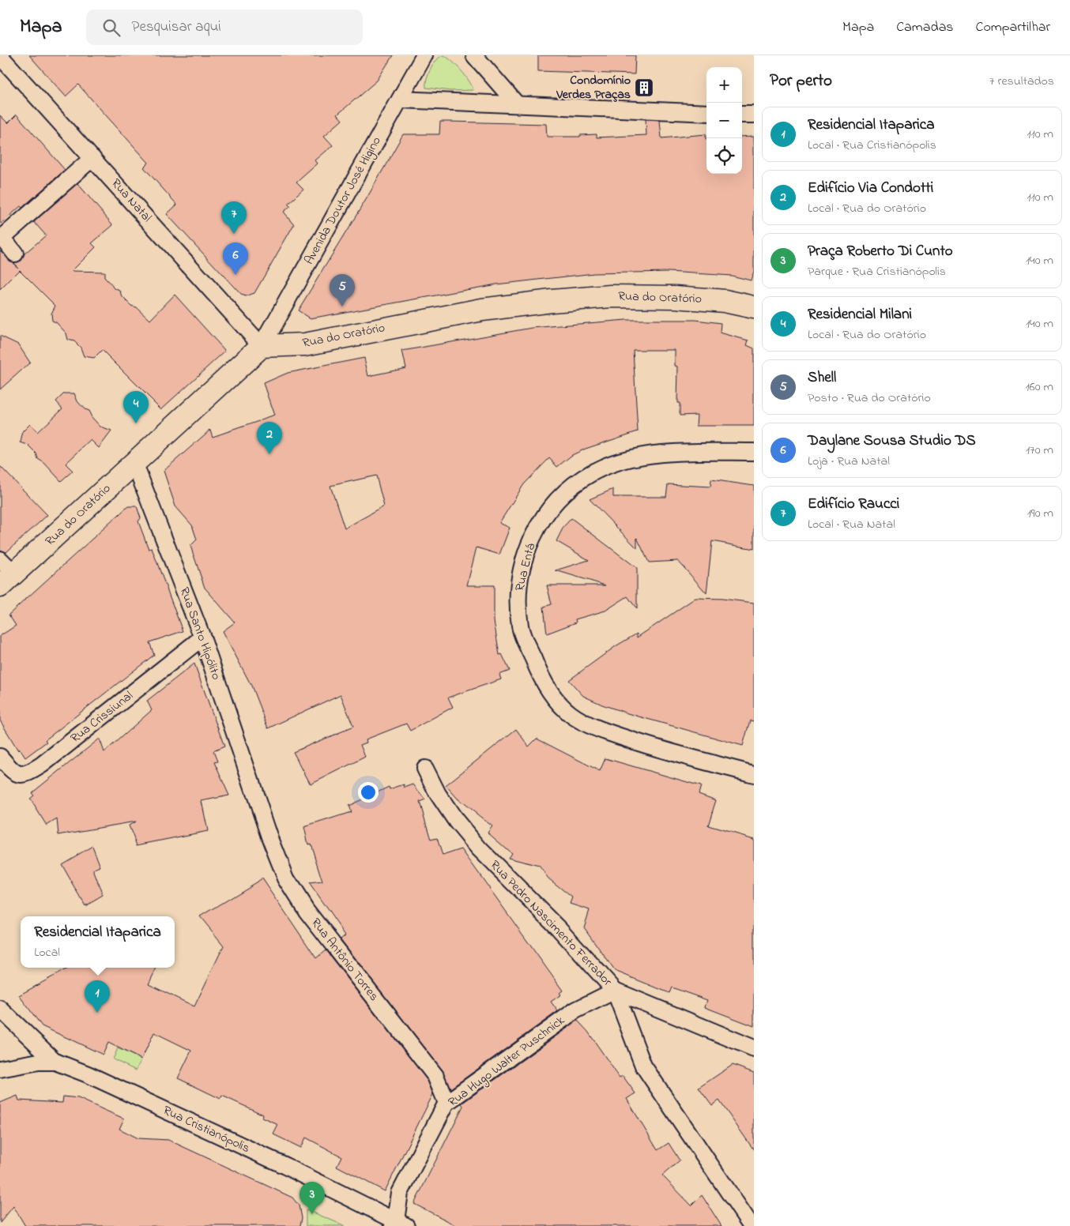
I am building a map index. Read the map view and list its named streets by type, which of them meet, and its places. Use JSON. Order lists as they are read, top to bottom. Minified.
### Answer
{"streets":{"street":["Rua Natal","Avenida Doutor José Higino","Rua do Oratório","Rua Entá","Rua Santo Hipólito","Rua Crissiunal","Rua Pedro Nascimento Ferrador","Rua Antônio Torres","Rua Hugo Walter Puschnick","Rua Cristianópolis"]},"crossings":[["Rua Natal","Avenida Doutor José Higino"],["Rua Natal","Rua do Oratório"],["Avenida Doutor José Higino","Rua do Oratório"],["Rua do Oratório","Rua Santo Hipólito"],["Rua Santo Hipólito","Rua Crissiunal"],["Rua Santo Hipólito","Rua Antônio Torres"],["Rua Pedro Nascimento Ferrador","Rua Hugo Walter Puschnick"],["Rua Antônio Torres","Rua Hugo Walter Puschnick"],["Rua Hugo Walter Puschnick","Rua Cristianópolis"]],"places":{"building":["Condomínio Verdes Praças"]},"page":{"header":"Mapa","search":"Pesquisar aqui","nav":["Mapa","Camadas","Compartilhar"],"heading":["Por perto","7 resultados"],"map_buttons":["+","−"],"list":[{"mark":"1","name":"Residencial Itaparica","note":"Local · Rua Cristianópolis","value":"110 m"},{"mark":"2","name":"Edifício Via Condotti","note":"Local · Rua do Oratório","value":"110 m"},{"mark":"3","name":"Praça Roberto Di Cunto","note":"Parque · Rua Cristianópolis","value":"140 m"},{"mark":"4","name":"Residencial Milani","note":"Local · Rua do Oratório","value":"140 m"},{"mark":"5","name":"Shell","note":"Posto · Rua do Oratório","value":"160 m"},{"mark":"6","name":"Daylane Sousa Studio DS","note":"Loja · Rua Natal","value":"170 m"},{"mark":"7","name":"Edifício Raucci","note":"Local · Rua Natal","value":"190 m"}],"pins":["7","6","5","4","2","1","3"],"popup":["Residencial Itaparica","Local"]}}
